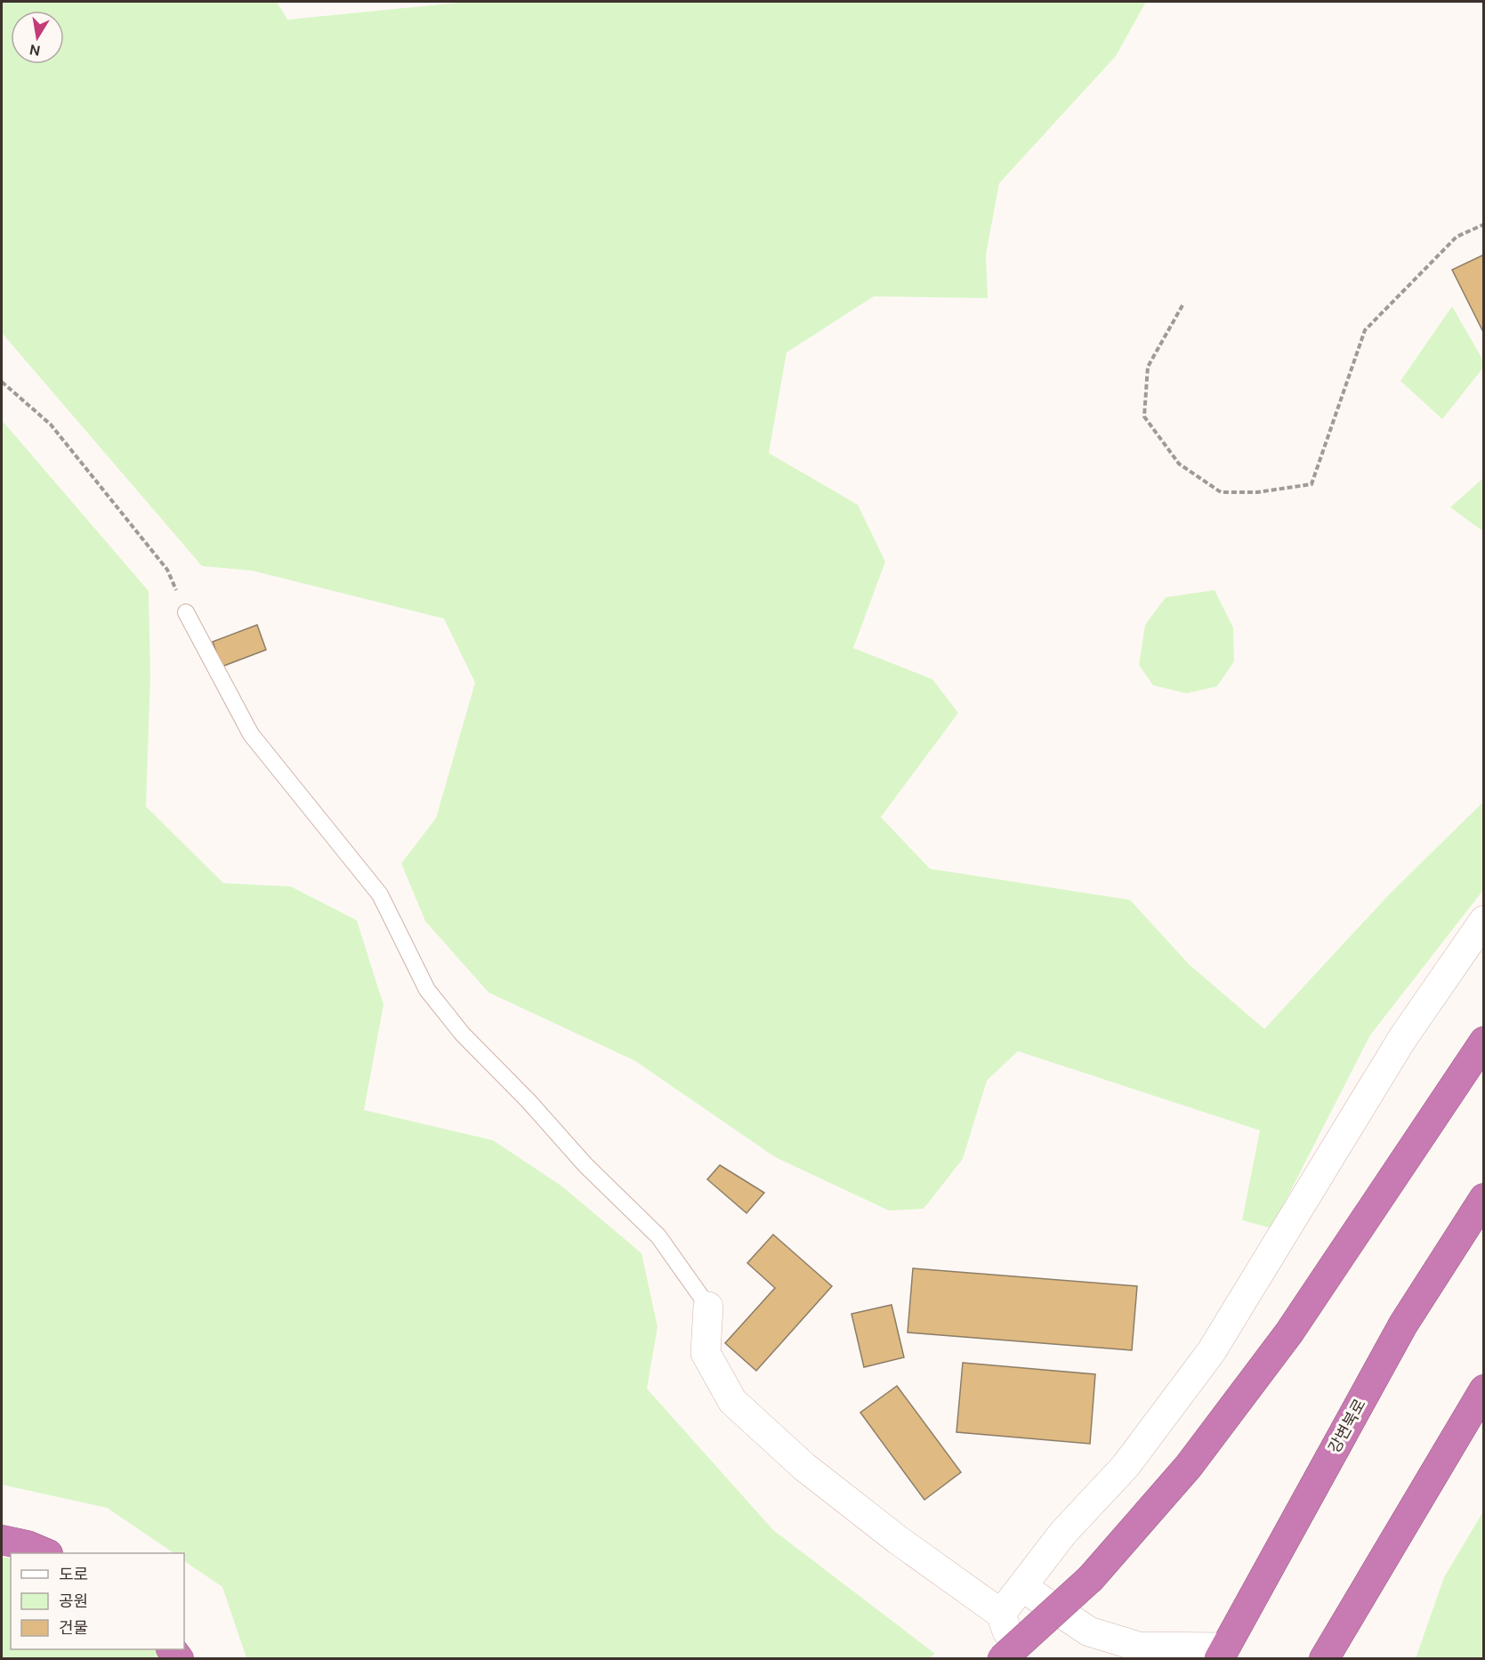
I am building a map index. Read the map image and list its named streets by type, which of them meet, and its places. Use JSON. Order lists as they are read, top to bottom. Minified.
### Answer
{"streets":{"highway":["강변북로"]},"legend":["도로","공원","건물"],"north":"bottom"}
